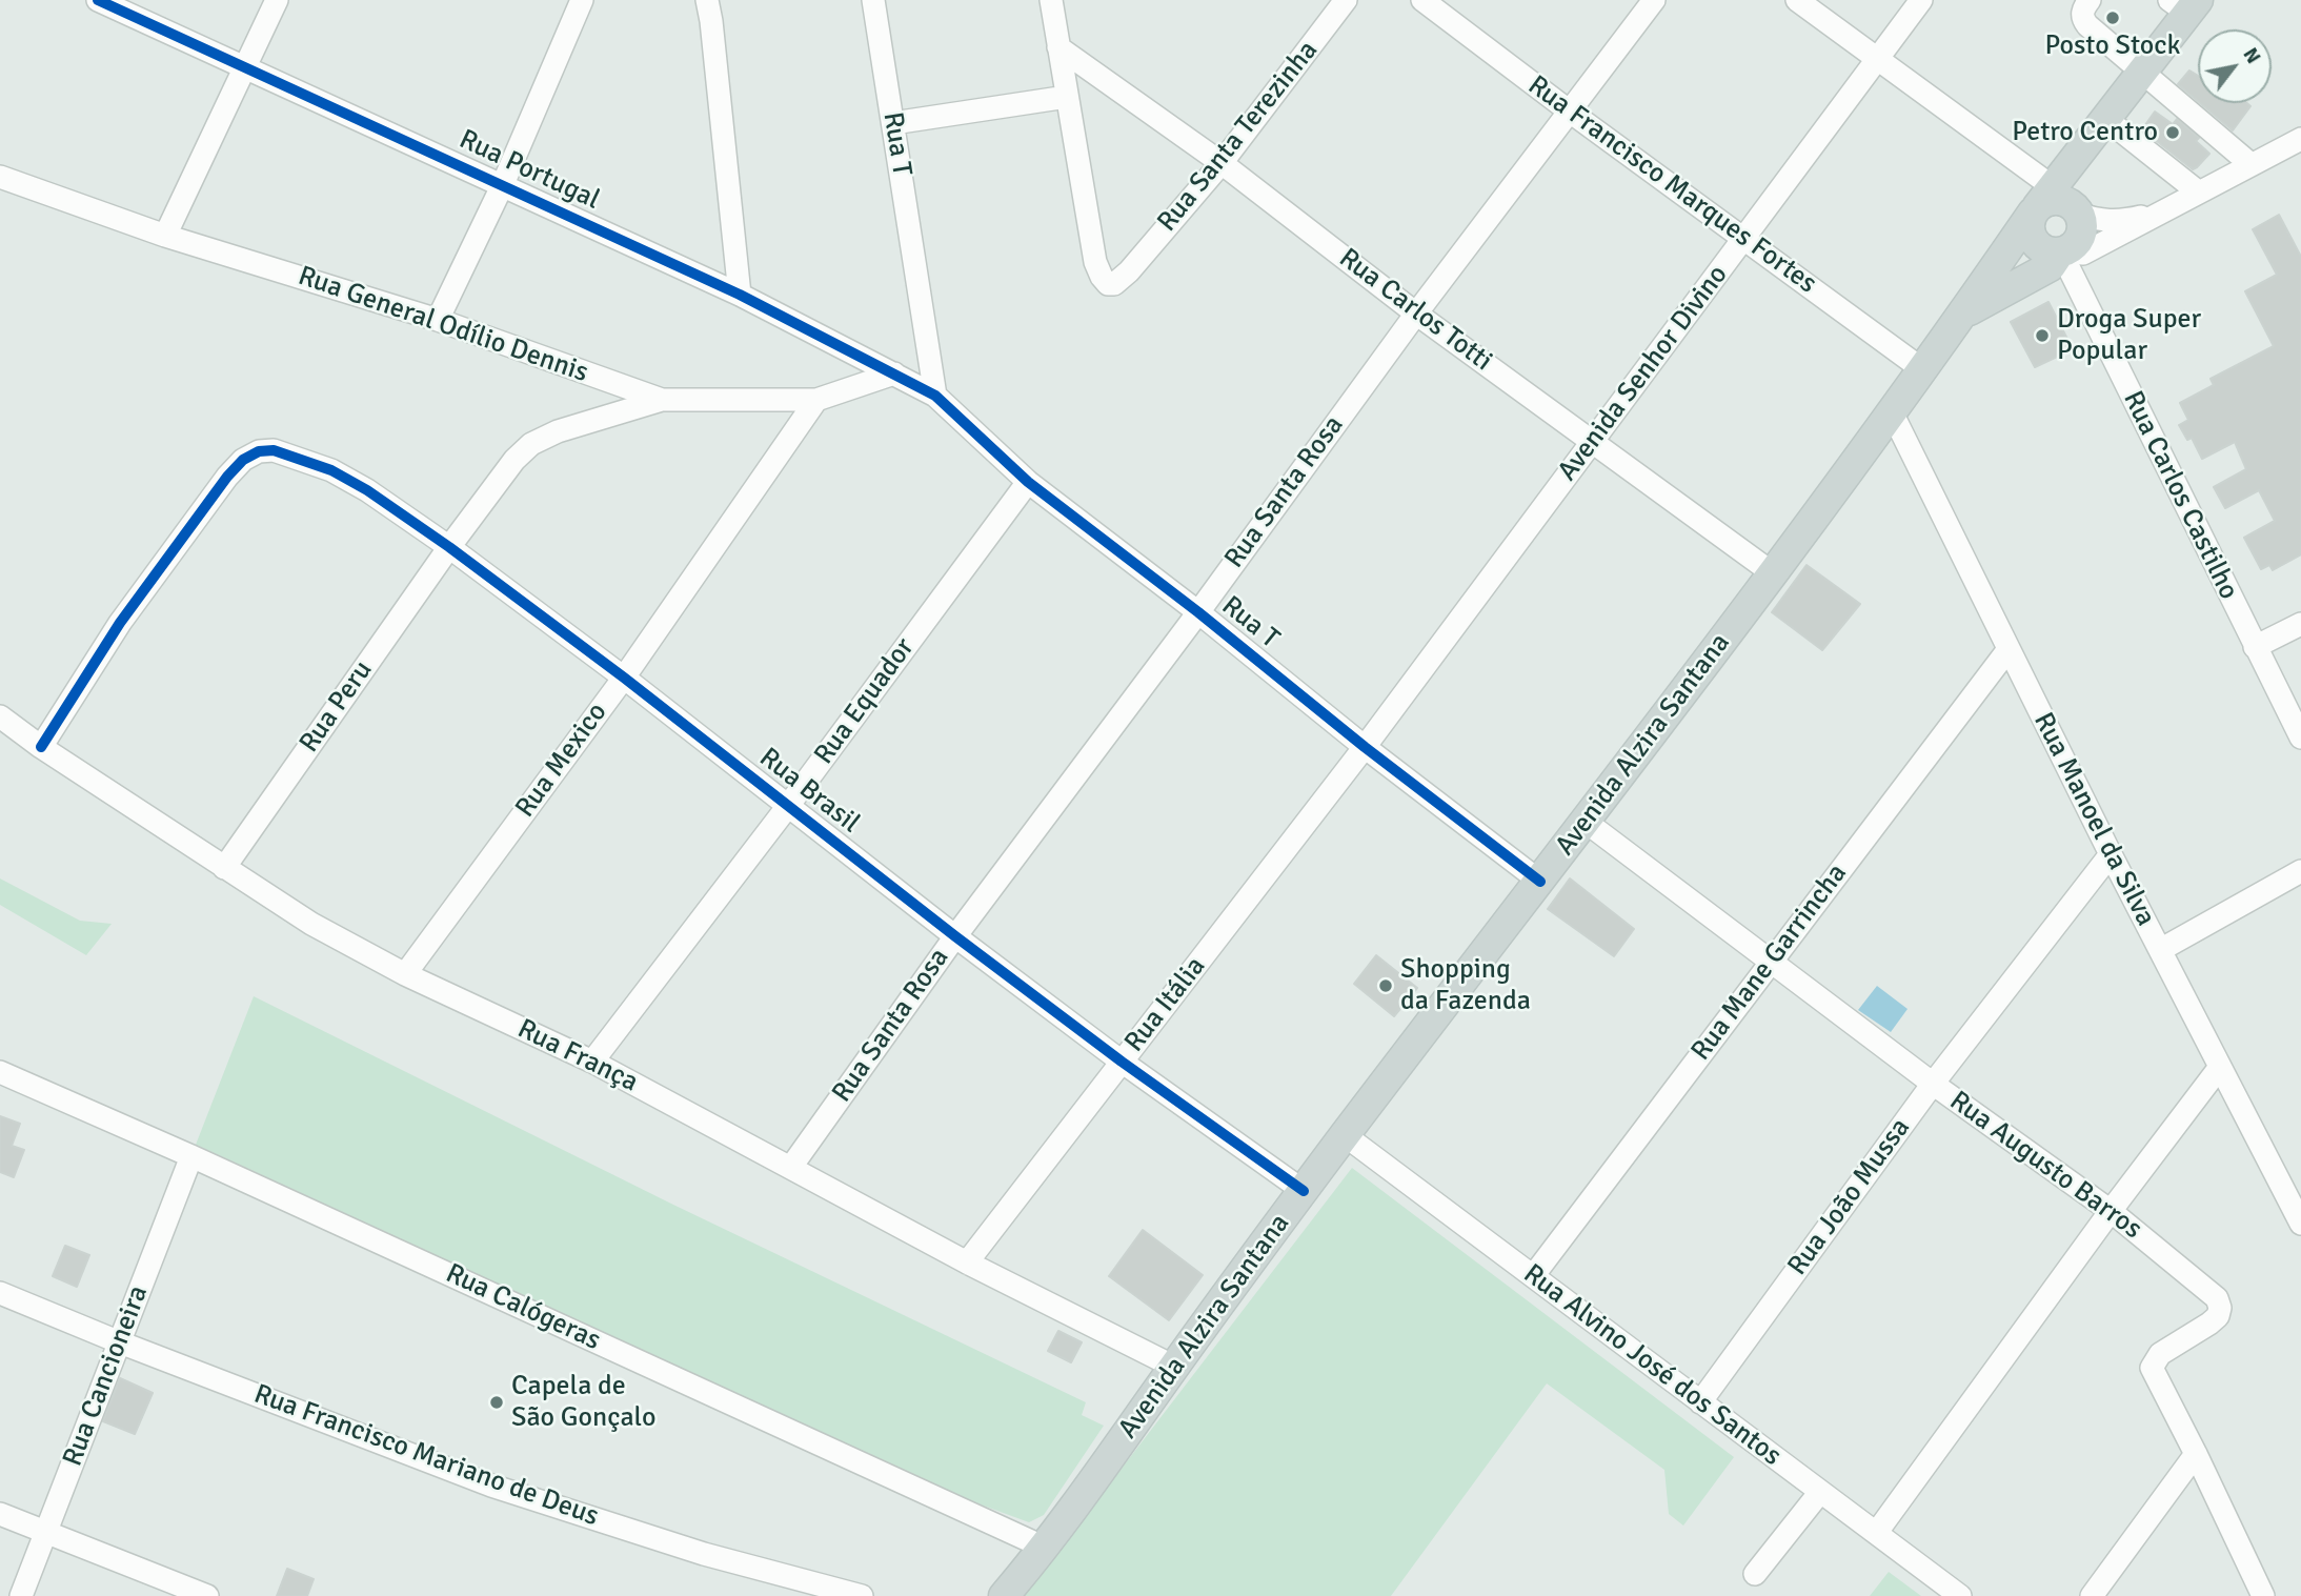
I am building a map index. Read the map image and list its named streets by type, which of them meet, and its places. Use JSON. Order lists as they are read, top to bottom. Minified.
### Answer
{"streets":{"main road":["Avenida Alzira Santana"],"street":["Rua Santa Terezinha","Rua T","Rua Portugal","Rua Francisco Marques Fortes","Rua Carlos Totti","Rua General Odílio Dennis","Avenida Senhor Divino","Rua Santa Rosa","Rua Carlos Castilho","Rua Equador","Rua Peru","Rua Mexico","Rua Brasil","Rua Manoel da Silva","Rua Mane Garrincha","Rua Itália","Rua França","Rua Augusto Barros","Rua João Mussa","Rua Calógeras","Rua Alvino José dos Santos","Rua Cancioneira","Rua Francisco Mariano de Deus"]},"crossings":[["Rua Santa Terezinha","Rua Carlos Totti"],["Rua T","Rua Portugal"],["Rua T","Avenida Senhor Divino"],["Rua T","Rua Santa Rosa"],["Rua T","Rua Equador"],["Rua T","Avenida Alzira Santana"],["Rua T","Rua Itália"],["Rua Portugal","Rua General Odílio Dennis"],["Rua Francisco Marques Fortes","Avenida Senhor Divino"],["Rua Francisco Marques Fortes","Rua Santa Rosa"],["Rua Francisco Marques Fortes","Avenida Alzira Santana"],["Rua Carlos Totti","Avenida Senhor Divino"],["Rua Carlos Totti","Rua Santa Rosa"],["Rua Carlos Totti","Avenida Alzira Santana"],["Rua General Odílio Dennis","Rua Peru"],["Rua General Odílio Dennis","Rua Mexico"],["Avenida Senhor Divino","Rua Itália"],["Rua Santa Rosa","Rua Brasil"],["Rua Santa Rosa","Rua França"],["Rua Carlos Castilho","Avenida Alzira Santana"],["Rua Equador","Rua Brasil"],["Rua Equador","Rua França"],["Rua Peru","Rua Brasil"],["Rua Peru","Rua França"],["Avenida Alzira Santana","Rua Brasil"],["Avenida Alzira Santana","Rua Manoel da Silva"],["Avenida Alzira Santana","Rua França"],["Avenida Alzira Santana","Rua Augusto Barros"],["Avenida Alzira Santana","Rua Calógeras"],["Avenida Alzira Santana","Rua Alvino José dos Santos"],["Rua Mexico","Rua Brasil"],["Rua Mexico","Rua França"],["Rua Brasil","Rua Itália"],["Rua Brasil","Rua França"],["Rua Manoel da Silva","Rua Mane Garrincha"],["Rua Manoel da Silva","Rua João Mussa"],["Rua Mane Garrincha","Rua Augusto Barros"],["Rua Mane Garrincha","Rua Alvino José dos Santos"],["Rua Itália","Rua França"],["Rua Augusto Barros","Rua João Mussa"],["Rua João Mussa","Rua Alvino José dos Santos"],["Rua Calógeras","Rua Cancioneira"],["Rua Cancioneira","Rua Francisco Mariano de Deus"]],"places":["Posto Stock","Petro Centro","Droga Super Popular","Shopping da Fazenda","Capela de São Gonçalo"],"north":"top right"}
